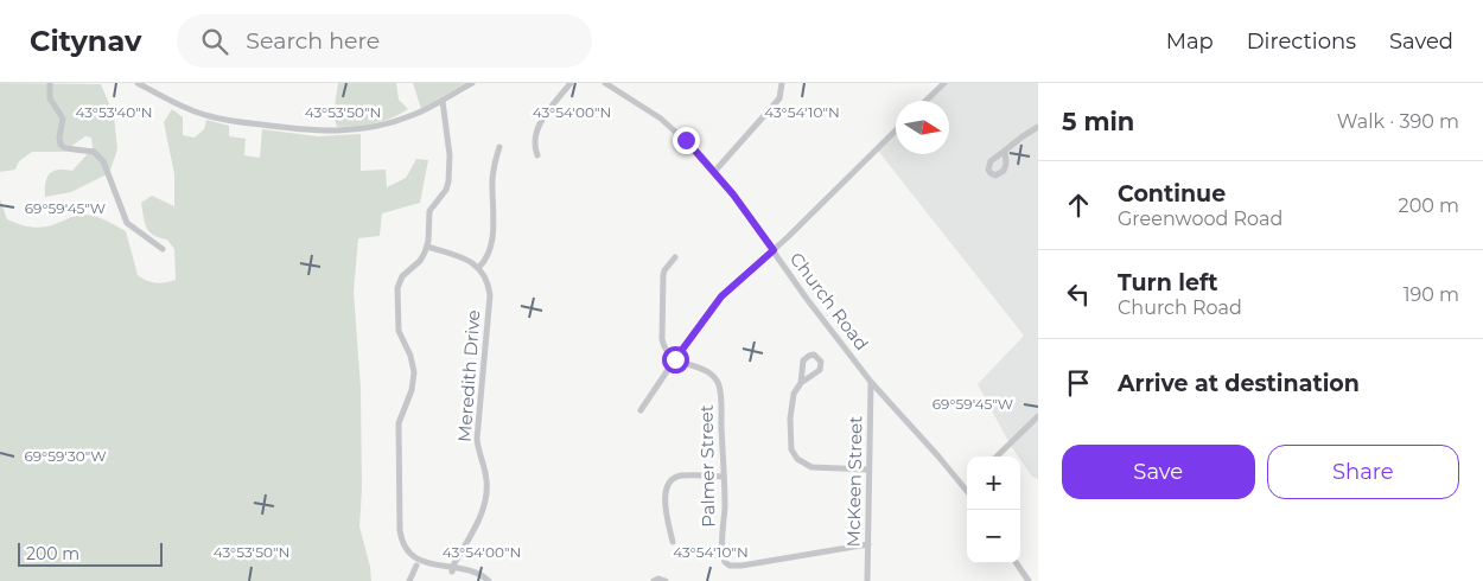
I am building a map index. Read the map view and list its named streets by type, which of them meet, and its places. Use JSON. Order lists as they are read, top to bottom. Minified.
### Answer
{"streets":{"street":["Church Road","Meredith Drive","Palmer Street","McKeen Street"]},"crossings":[["Church Road","McKeen Street"],["Palmer Street","McKeen Street"]],"scale_bar":"200 m","north":"right","page":{"header":"Citynav","search":"Search here","nav":["Map","Directions","Saved"],"heading":["5 min","Walk · 390 m"],"list":[["Continue","Greenwood Road","200 m"],["Turn left","Church Road","190 m"],"Arrive at destination"],"buttons":["Save","Share"],"map_buttons":["+","−"],"scale":"200 m"},"coordinates":["43°53'40\"N","43°53'50\"N","43°54'00\"N","43°54'10\"N","69°59'45\"W","69°59'30\"W"]}
